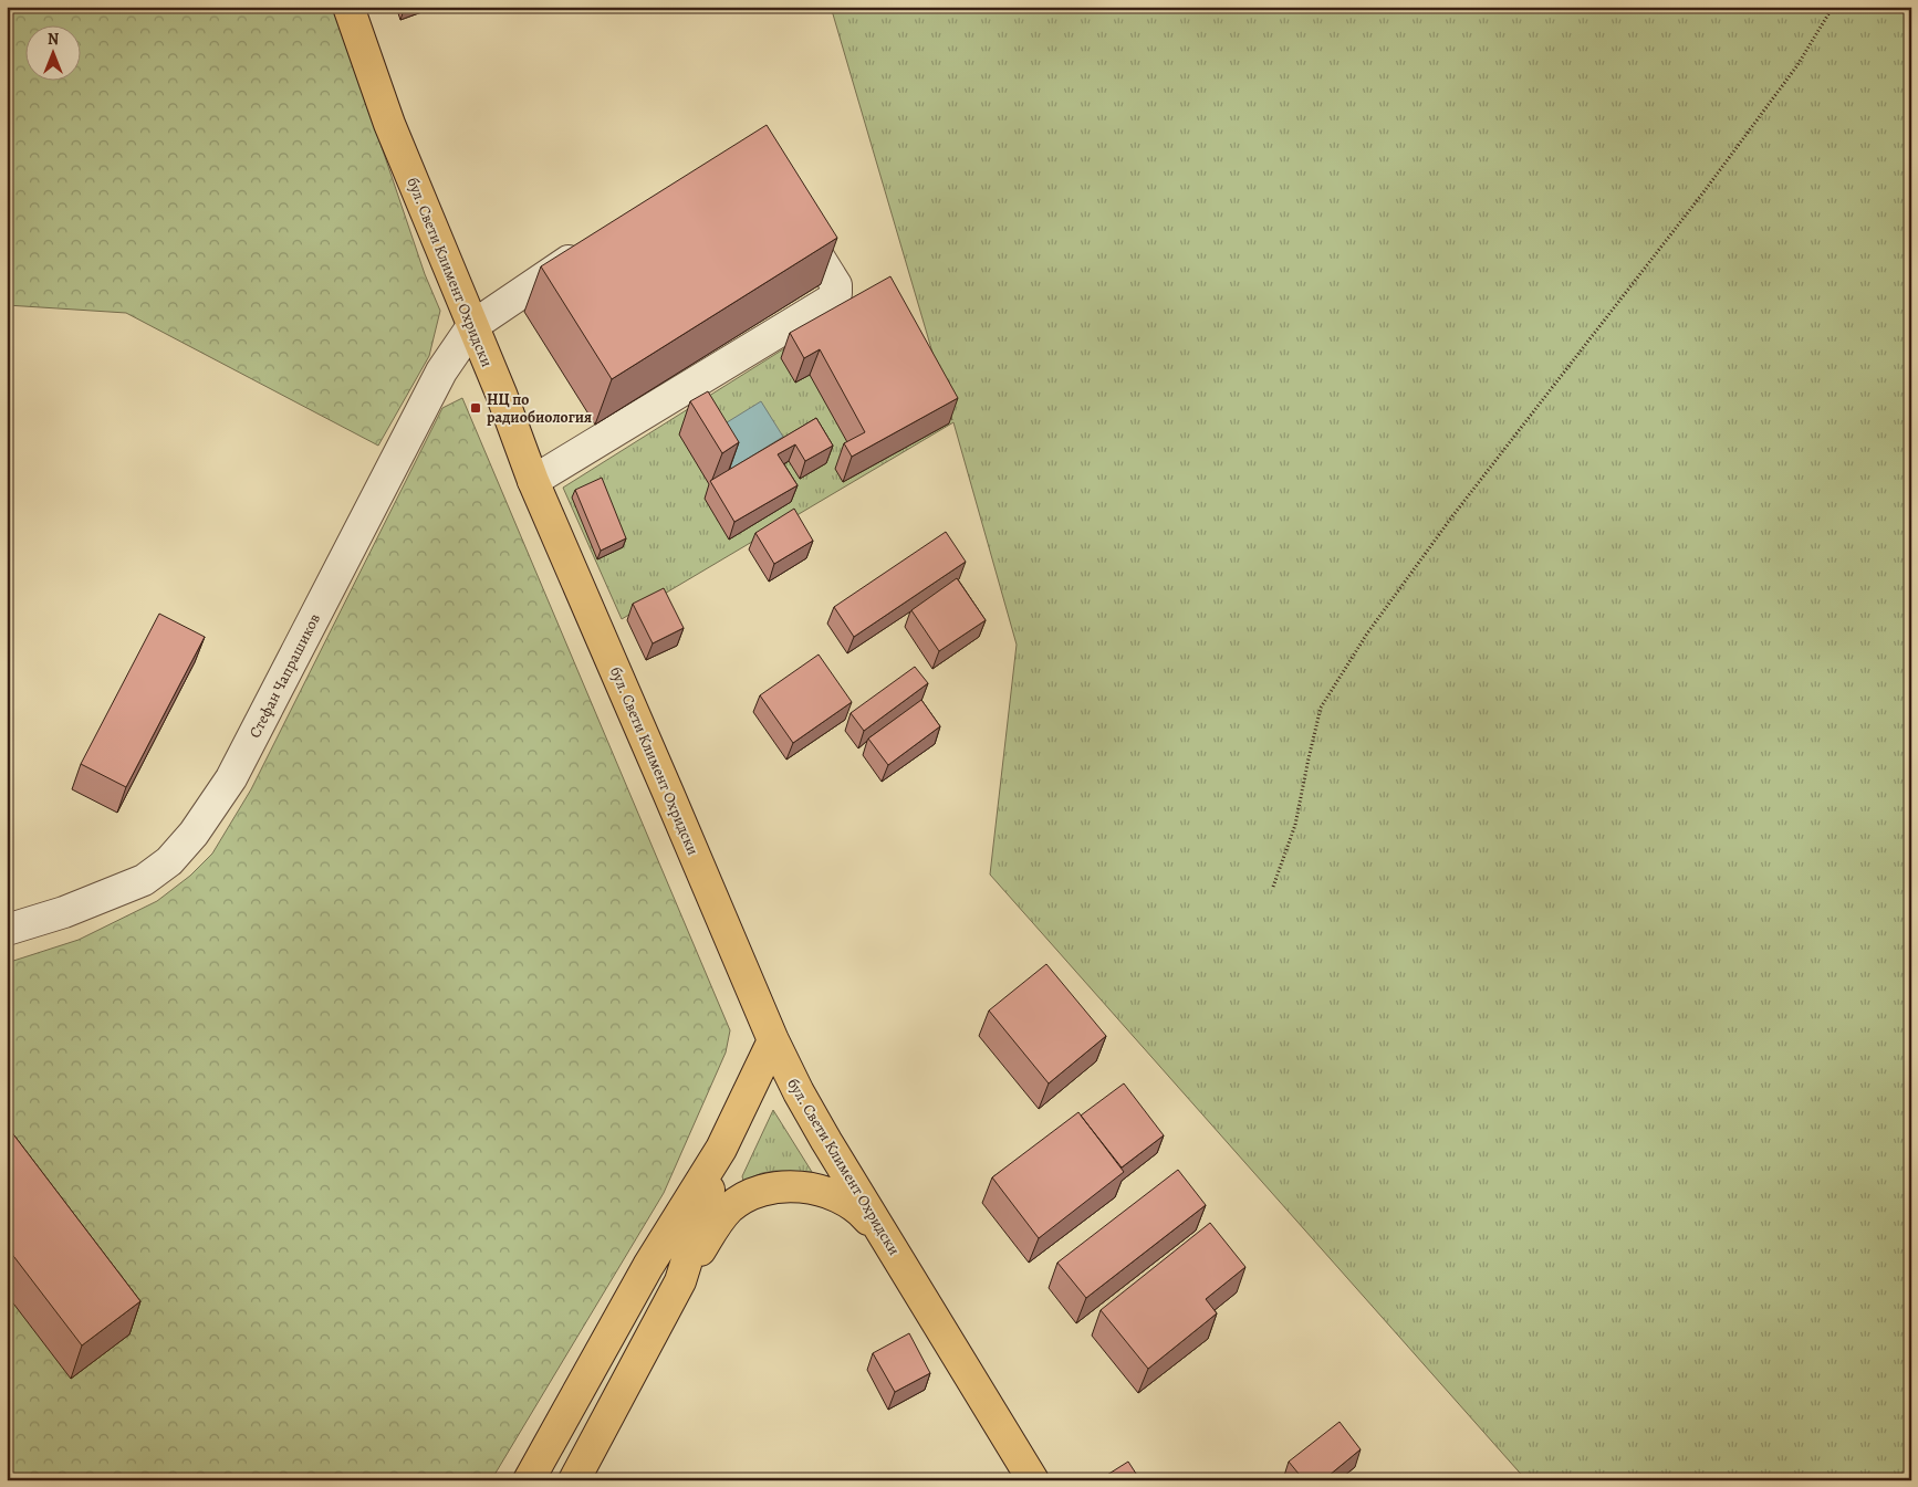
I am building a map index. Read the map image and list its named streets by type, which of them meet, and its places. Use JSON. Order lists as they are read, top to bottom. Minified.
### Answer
{"streets":{"main road":["бул. Свети Климент Охридски"],"street":["Стефан Чапрашиков"]},"crossings":[["бул. Свети Климент Охридски","Стефан Чапрашиков"]],"places":{"transit":["НЦ по радиобиология"]},"north":"top"}
